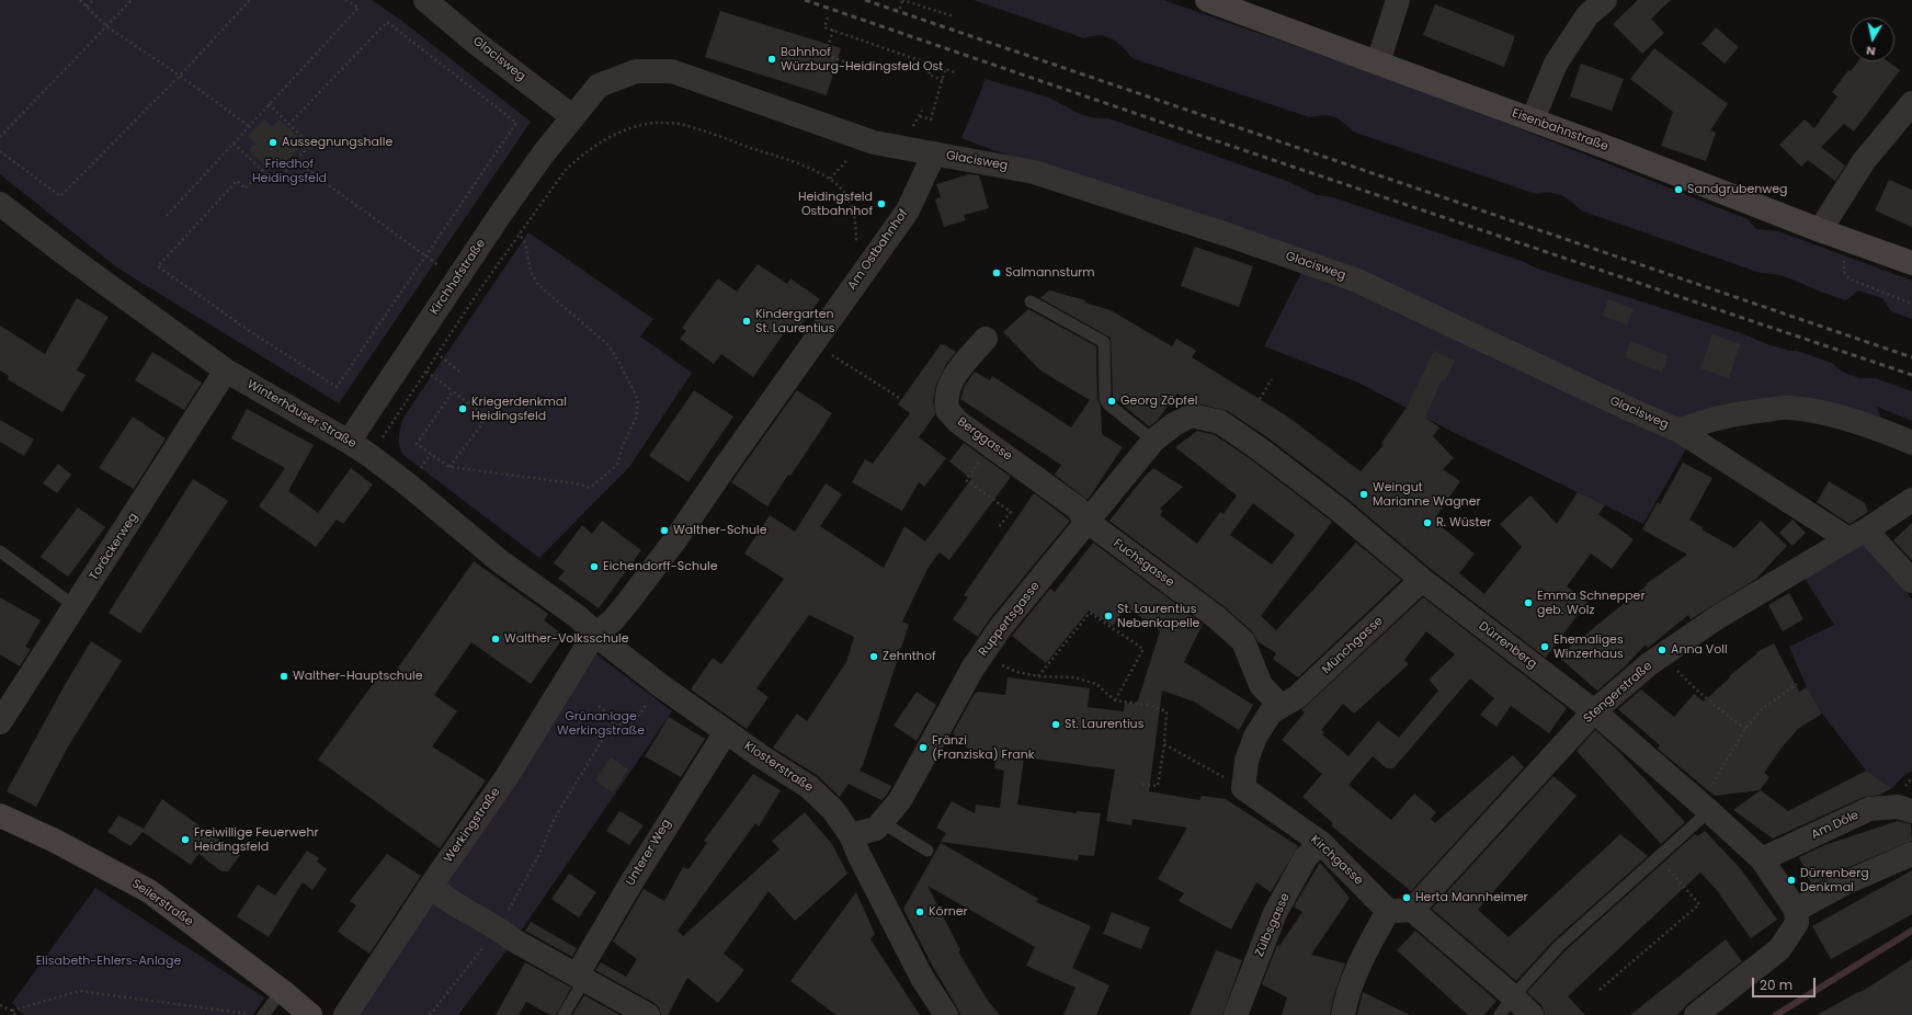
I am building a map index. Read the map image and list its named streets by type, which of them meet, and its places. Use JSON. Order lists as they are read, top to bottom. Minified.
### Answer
{"streets":{"street":["Glacisweg","Eisenbahnstraße","Am Ostbahnhof","Kirchhofstraße","Winterhäuser Straße","Berggasse","Toräckerweg","Fuchsgasse","Ruppertsgasse","Münchgasse","Dürrenberg","Stengerstraße","Klosterstraße","Werkingstraße","Am Döle","Unterer Weg","Kirchgasse","Seilerstraße","Zülbsgasse"]},"crossings":[["Glacisweg","Am Ostbahnhof"],["Glacisweg","Kirchhofstraße"],["Glacisweg","Stengerstraße"],["Am Ostbahnhof","Winterhäuser Straße"],["Am Ostbahnhof","Klosterstraße"],["Am Ostbahnhof","Werkingstraße"],["Kirchhofstraße","Winterhäuser Straße"],["Winterhäuser Straße","Toräckerweg"],["Winterhäuser Straße","Klosterstraße"],["Winterhäuser Straße","Werkingstraße"],["Berggasse","Fuchsgasse"],["Berggasse","Ruppertsgasse"],["Fuchsgasse","Ruppertsgasse"],["Fuchsgasse","Münchgasse"],["Fuchsgasse","Kirchgasse"],["Ruppertsgasse","Dürrenberg"],["Ruppertsgasse","Klosterstraße"],["Münchgasse","Dürrenberg"],["Münchgasse","Kirchgasse"],["Dürrenberg","Stengerstraße"],["Dürrenberg","Am Döle"],["Klosterstraße","Werkingstraße"],["Klosterstraße","Unterer Weg"],["Kirchgasse","Zülbsgasse"]],"parks":["Friedhof Heidingsfeld","Grünanlage Werkingstraße","Elisabeth-Ehlers-Anlage"],"places":["Bahnhof Würzburg-Heidingsfeld Ost","Aussegnungshalle","Sandgrubenweg","Heidingsfeld Ostbahnhof","Salmannsturm","Kindergarten St. Laurentius","Georg Zöpfel","Kriegerdenkmal Heidingsfeld","Weingut Marianne Wagner","R. Wüster","Walther-Schule","Eichendorff-Schule","Emma Schnepper geb. Wolz","St. Laurentius Nebenkapelle","Walther-Volksschule","Ehemaliges Winzerhaus","Anna Voll","Zehnthof","Walther-Hauptschule","St. Laurentius","Fränzi (Franziska) Frank","Freiwillige Feuerwehr Heidingsfeld","Dürrenberg Denkmal","Herta Mannheimer","Körner"],"scale_bar":"20 m","north":"bottom"}
